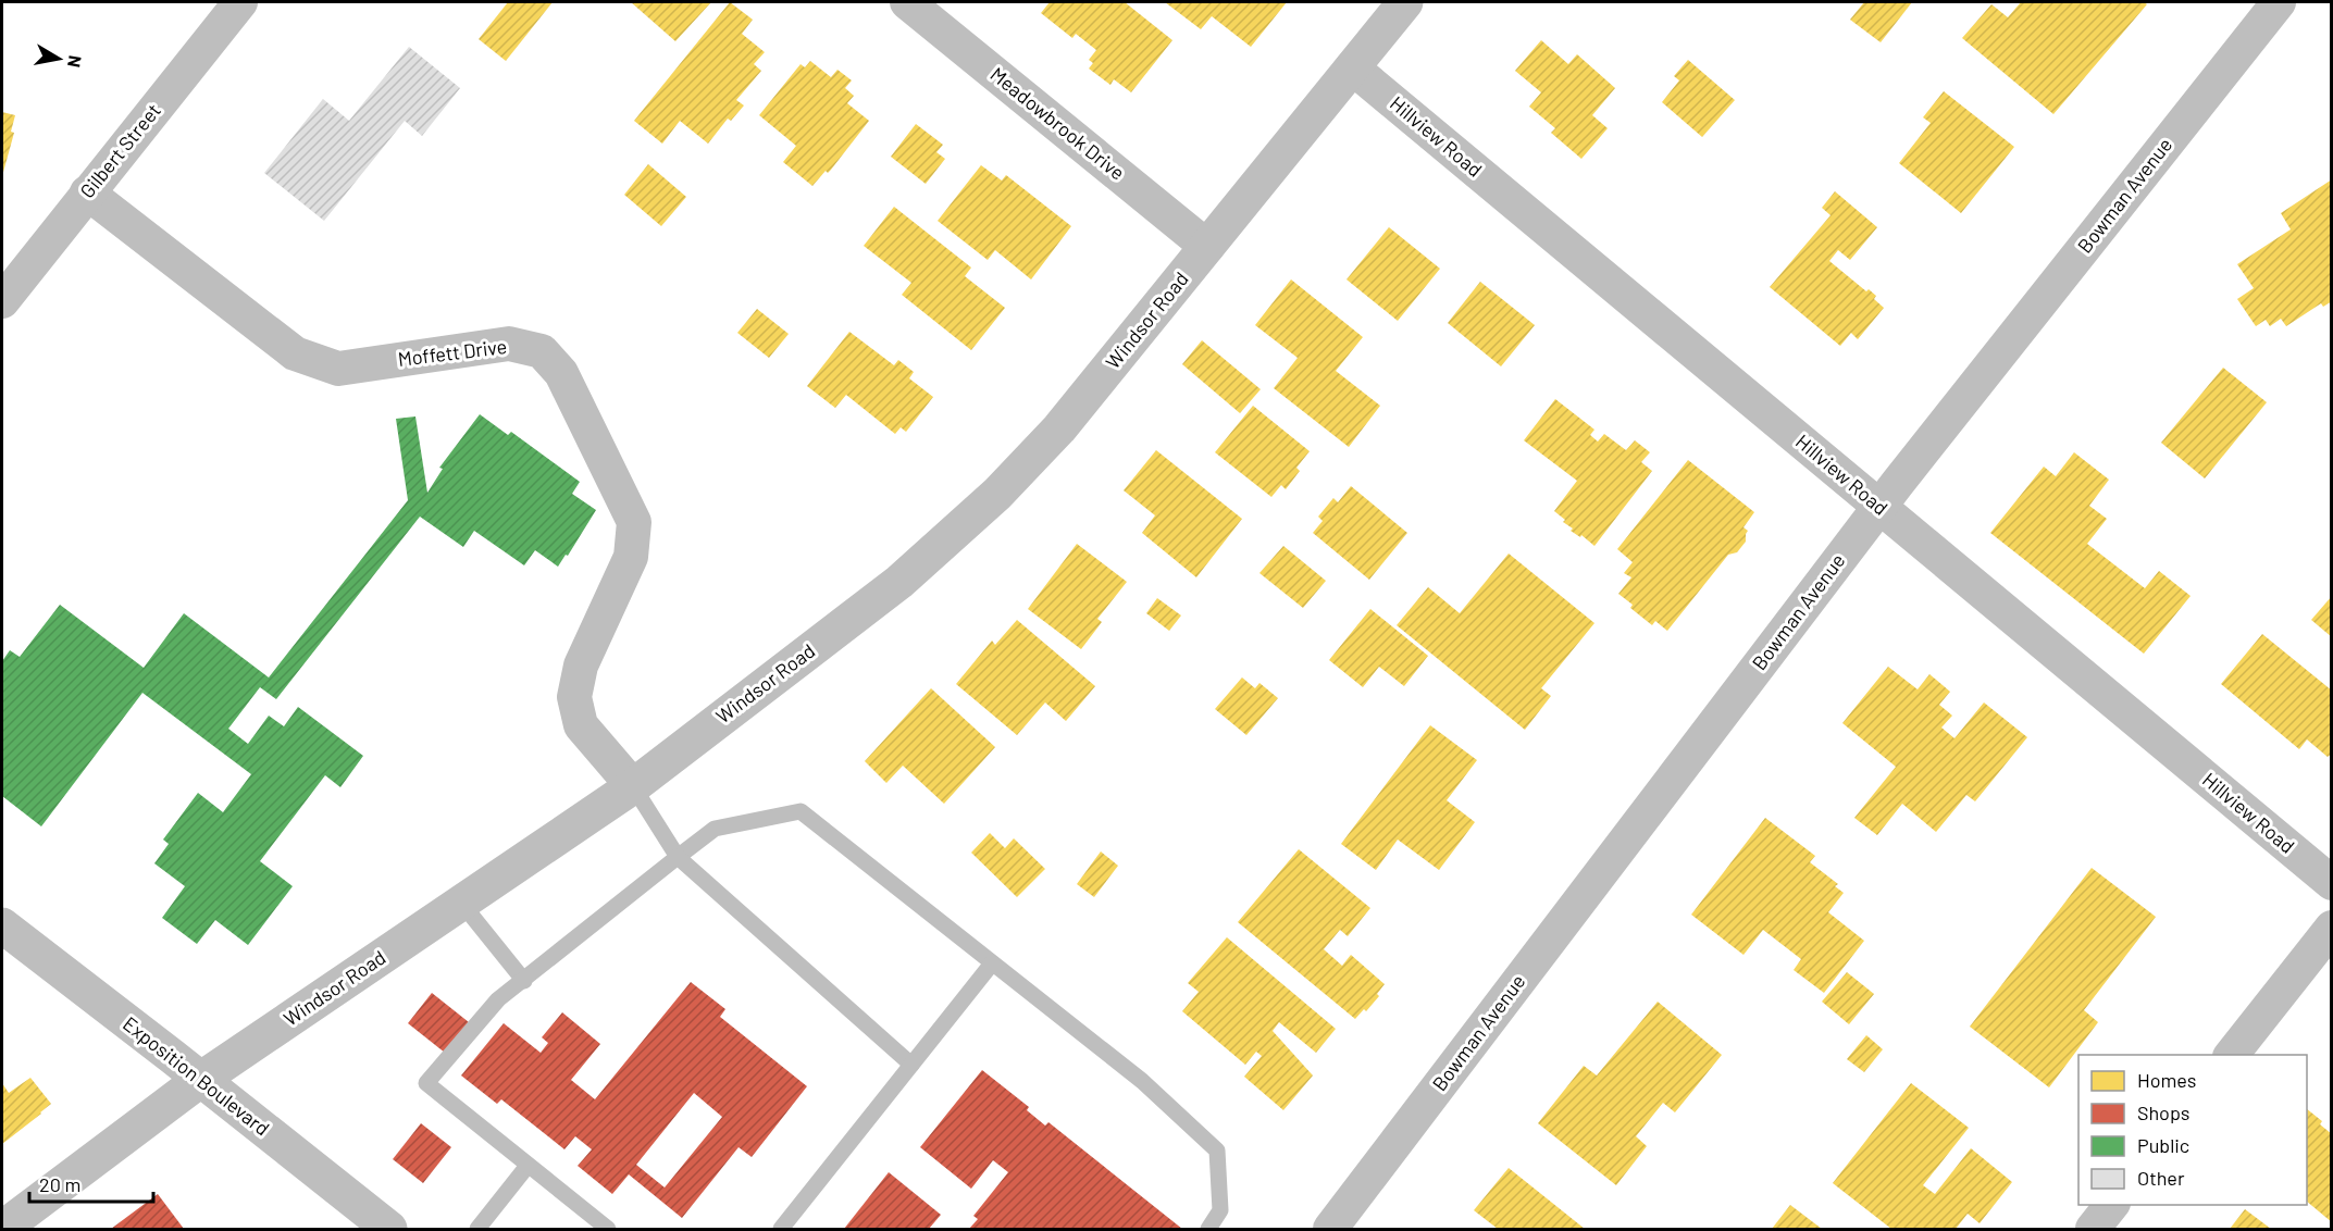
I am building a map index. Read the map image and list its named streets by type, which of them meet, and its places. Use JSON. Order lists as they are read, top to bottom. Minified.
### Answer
{"streets":{"street":["Meadowbrook Drive","Hillview Road","Gilbert Street","Bowman Avenue","Windsor Road","Moffett Drive","Exposition Boulevard"]},"crossings":[["Meadowbrook Drive","Windsor Road"],["Hillview Road","Bowman Avenue"],["Hillview Road","Windsor Road"],["Gilbert Street","Moffett Drive"],["Windsor Road","Moffett Drive"],["Windsor Road","Exposition Boulevard"]],"legend":["Homes","Shops","Public","Other"],"scale_bar":"20 m","north":"right"}
